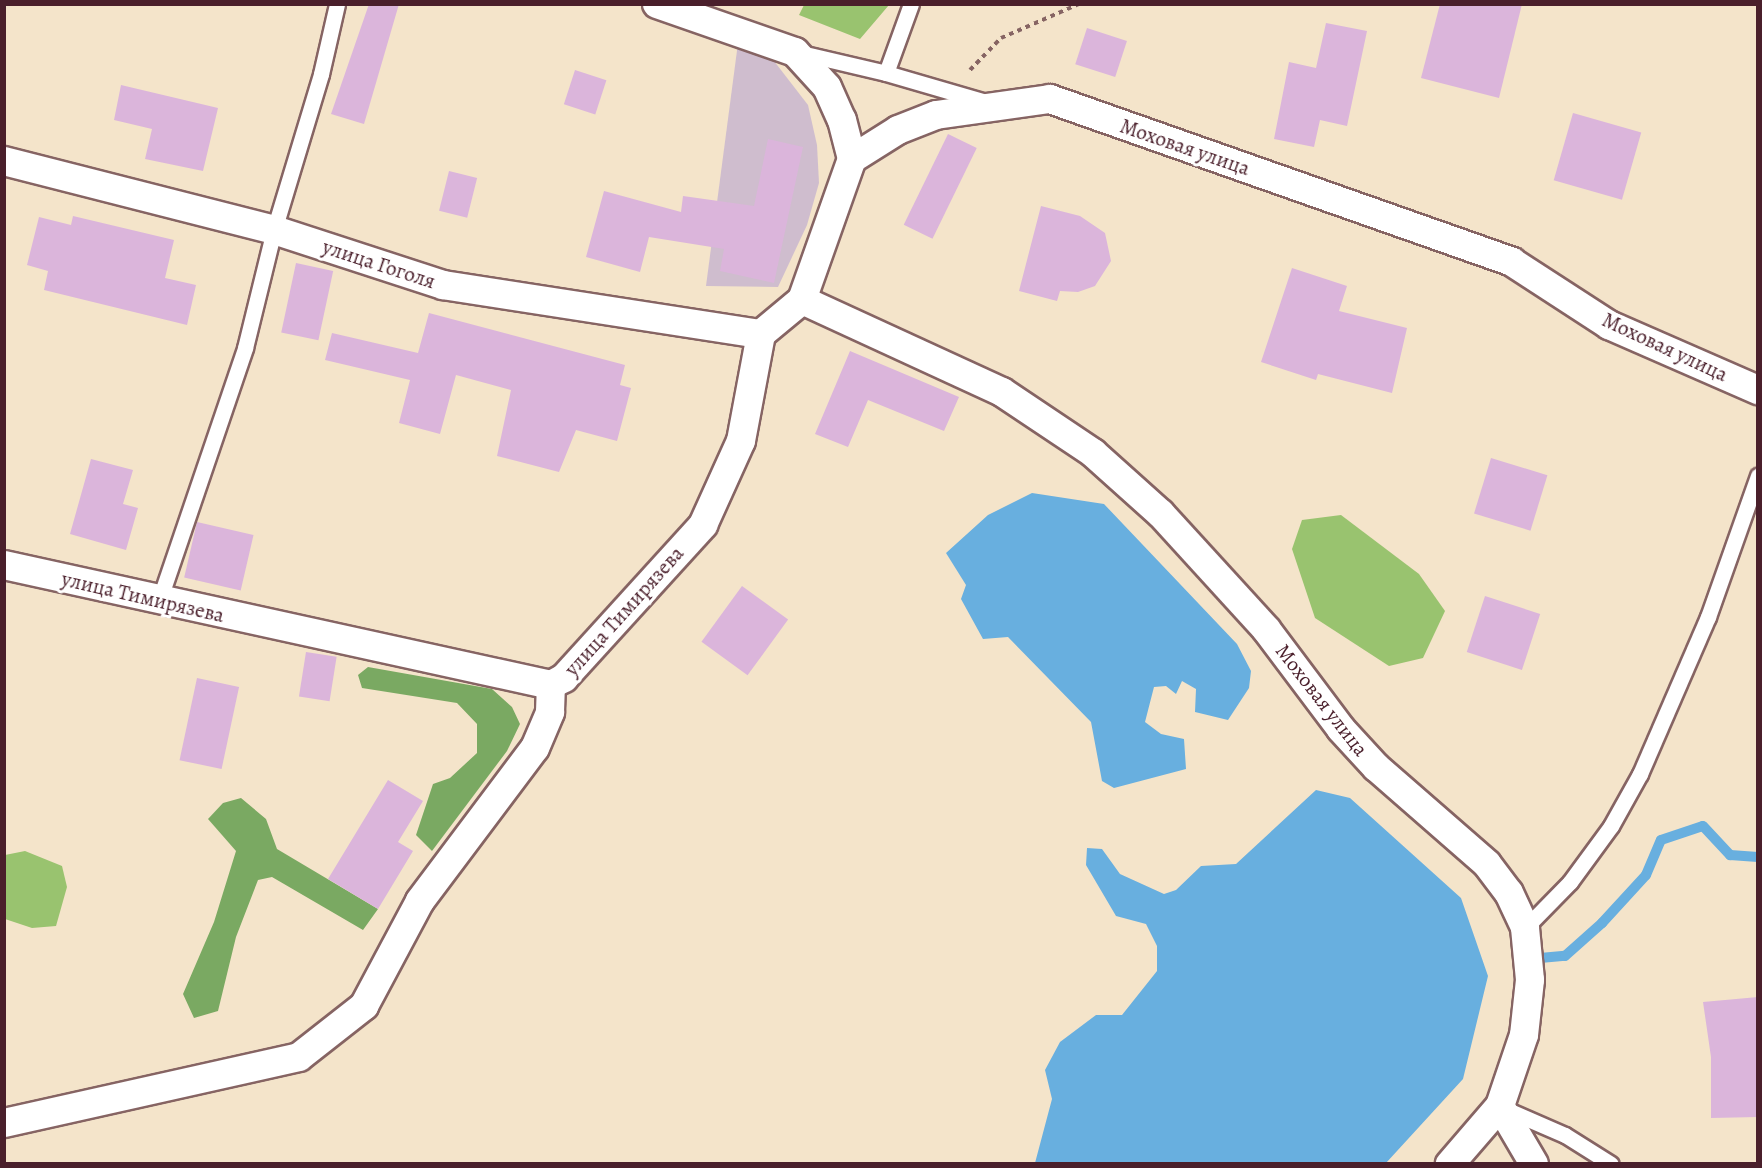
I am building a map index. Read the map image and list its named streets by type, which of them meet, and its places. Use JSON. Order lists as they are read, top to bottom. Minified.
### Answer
{"streets":{"street":["Моховая улица","улица Гоголя","улица Тимирязева"]},"crossings":[["улица Гоголя","улица Тимирязева"]]}
